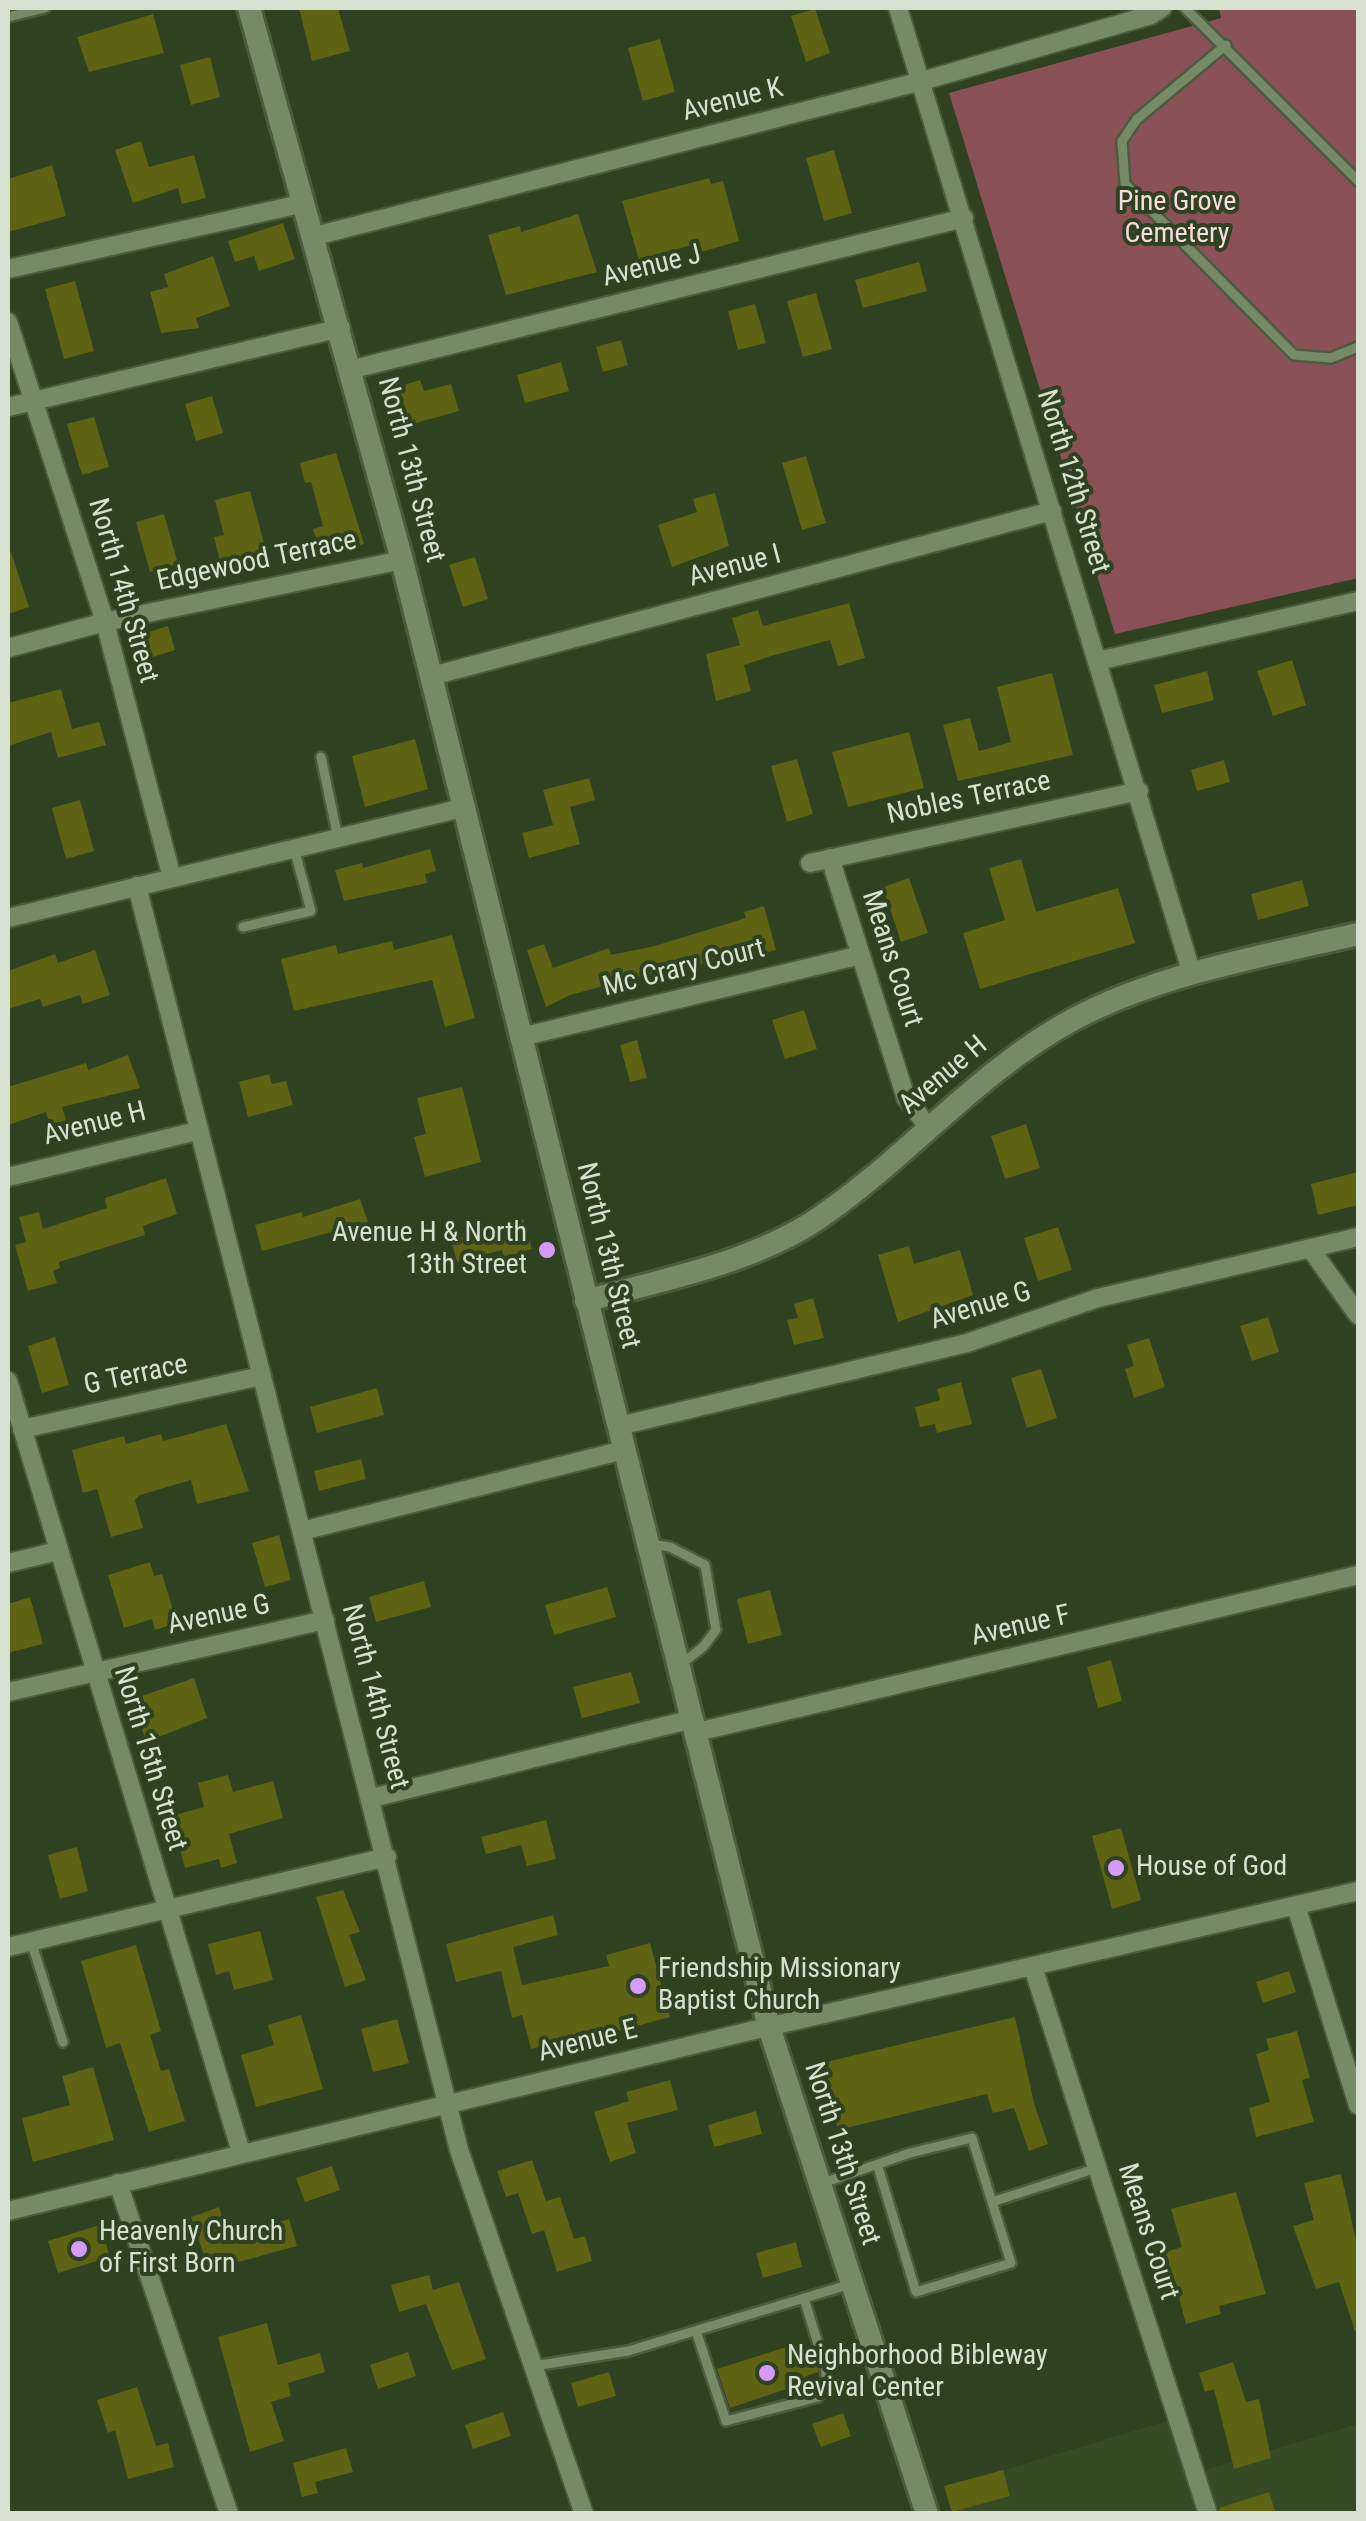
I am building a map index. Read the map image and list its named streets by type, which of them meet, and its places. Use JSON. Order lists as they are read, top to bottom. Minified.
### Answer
{"streets":{"street":["Avenue K","Avenue J","North 13th Street","North 12th Street","Edgewood Terrace","Avenue I","North 14th Street","Nobles Terrace","Means Court","Mc Crary Court","Avenue H","Avenue G","G Terrace","Avenue F","North 15th Street","Avenue E"]},"crossings":[["Avenue K","North 13th Street"],["Avenue K","North 12th Street"],["Avenue J","North 13th Street"],["Avenue J","North 12th Street"],["North 13th Street","Edgewood Terrace"],["North 13th Street","Avenue I"],["North 13th Street","Mc Crary Court"],["North 13th Street","Avenue H"],["North 13th Street","Avenue G"],["North 13th Street","Avenue F"],["North 13th Street","Avenue E"],["North 12th Street","Avenue I"],["North 12th Street","Nobles Terrace"],["North 12th Street","Avenue H"],["Edgewood Terrace","North 14th Street"],["North 14th Street","Avenue H"],["North 14th Street","Avenue G"],["North 14th Street","G Terrace"],["North 14th Street","Avenue F"],["North 14th Street","Avenue E"],["Nobles Terrace","Means Court"],["Means Court","Mc Crary Court"],["Means Court","Avenue H"],["Means Court","Avenue E"],["Avenue G","North 15th Street"],["G Terrace","North 15th Street"],["North 15th Street","Avenue E"]],"parks":["Pine Grove Cemetery"],"places":["Avenue H & North 13th Street","House of God","Friendship Missionary Baptist Church","Heavenly Church of First Born","Neighborhood Bibleway Revival Center"]}
